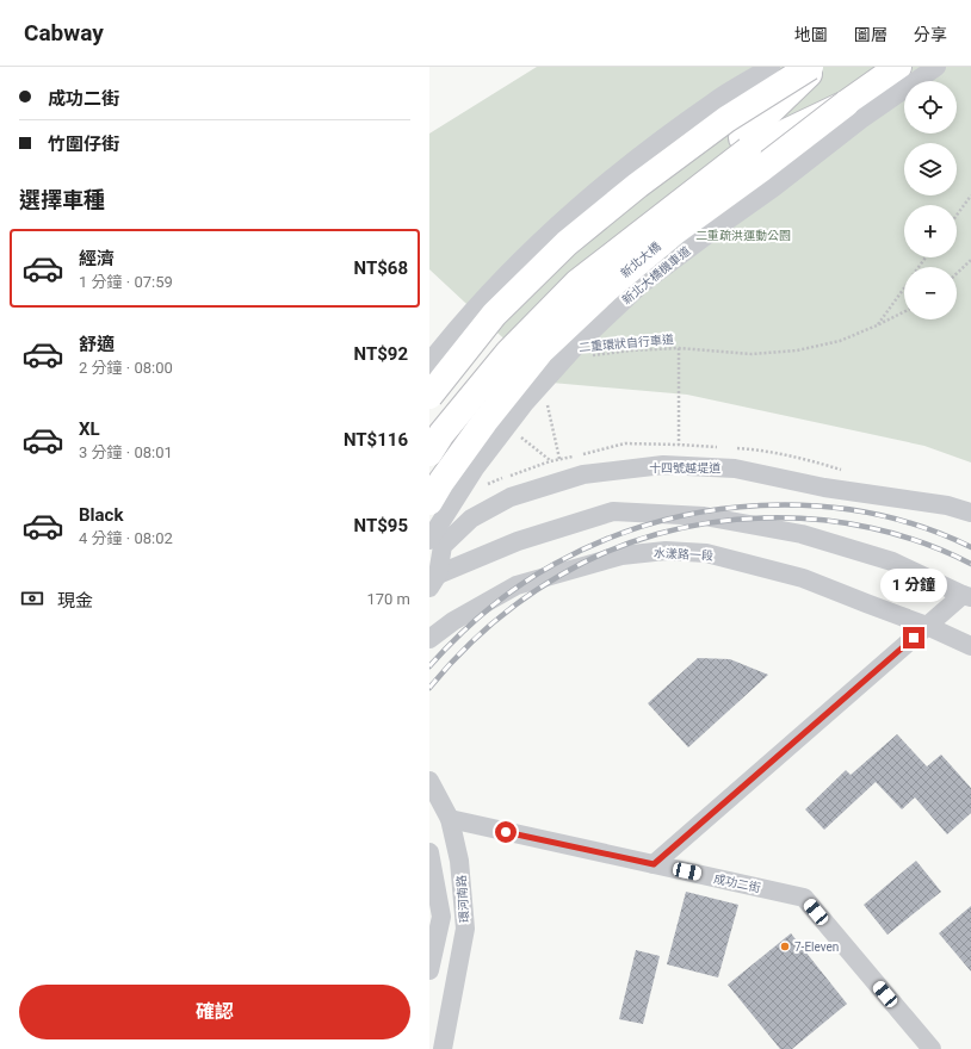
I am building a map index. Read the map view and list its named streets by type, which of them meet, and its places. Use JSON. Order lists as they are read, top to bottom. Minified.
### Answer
{"streets":{"highway":["新北大橋"],"street":["新北大橋機車道","十四號越堤道","水漾路一段","成功二街","環河南路"],"path":["二重環狀自行車道"]},"crossings":[["成功二街","環河南路"]],"parks":["二重疏洪運動公園"],"places":["7-Eleven"],"page":{"header":"Cabway","nav":["地圖","圖層","分享"],"banner":["成功二街","竹圍仔街"],"map_buttons":["+","−"],"heading":"選擇車種","list":[{"name":"經濟","note":"1 分鐘 · 07:59","value":"NT$68"},{"name":"舒適","note":"2 分鐘 · 08:00","value":"NT$92"},{"name":"XL","note":"3 分鐘 · 08:01","value":"NT$116"},{"name":"Black","note":"4 分鐘 · 08:02","value":"NT$95"}],"bubble":"1 分鐘","pay":["現金","170 m"],"buttons":"確認"}}
